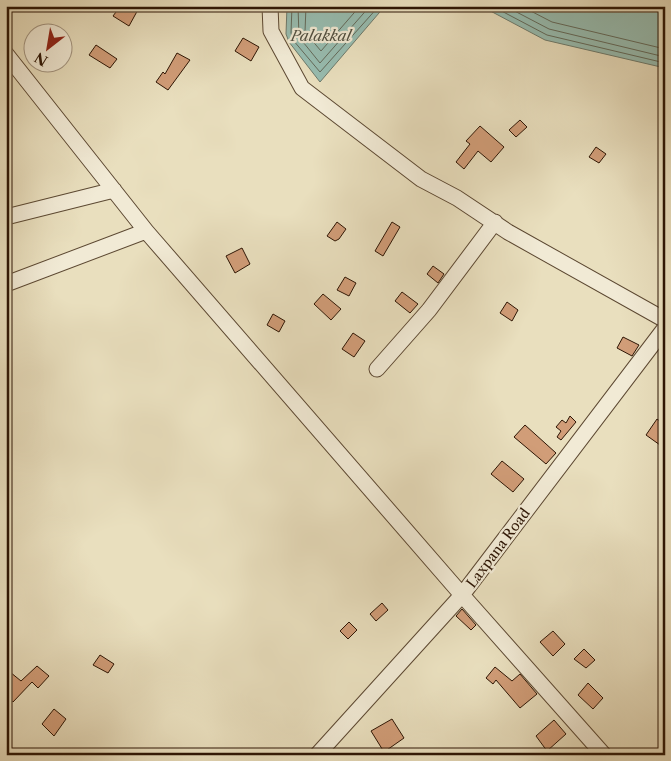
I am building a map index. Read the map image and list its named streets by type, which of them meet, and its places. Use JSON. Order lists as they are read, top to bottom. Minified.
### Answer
{"streets":{"street":["Laxpana Road"]},"water":["Palakkal"],"north":"bottom left"}
